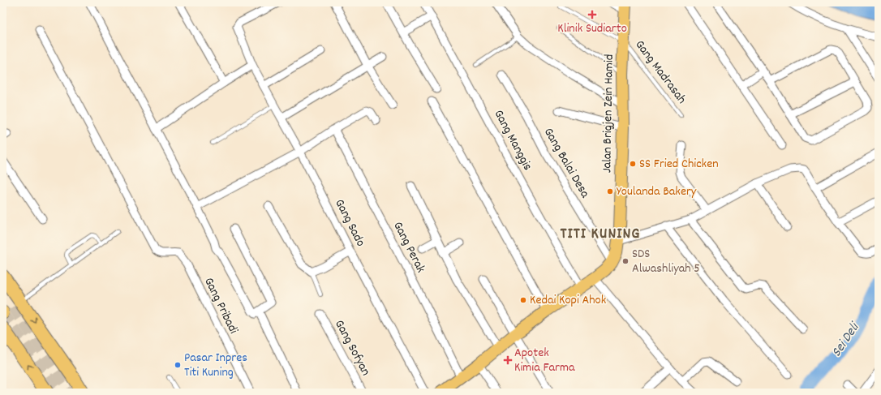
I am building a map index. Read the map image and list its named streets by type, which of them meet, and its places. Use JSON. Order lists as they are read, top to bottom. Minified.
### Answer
{"streets":{"main road":["Jalan Brigjen Zein Hamid"],"street":["Gang Manggis","Gang Balai Desa","Gang Sado","Gang Perak","Gang Pribadi","Gang Sofyan"],"lane":["Gang Madrasah"]},"crossings":[["Gang Madrasah","Jalan Brigjen Zein Hamid"],["Jalan Brigjen Zein Hamid","Gang Manggis"],["Jalan Brigjen Zein Hamid","Gang Balai Desa"],["Jalan Brigjen Zein Hamid","Gang Perak"]],"districts":["TITI KUNING"],"water":["Sei Deli"],"places":{"health":["Klinik Sudiarto","Apotek Kimia Farma"],"other":["SS Fried Chicken","Youlanda Bakery","SDS Alwashliyah 5","Kedai Kopi Ahok","Pasar Inpres Titi Kuning"]}}
